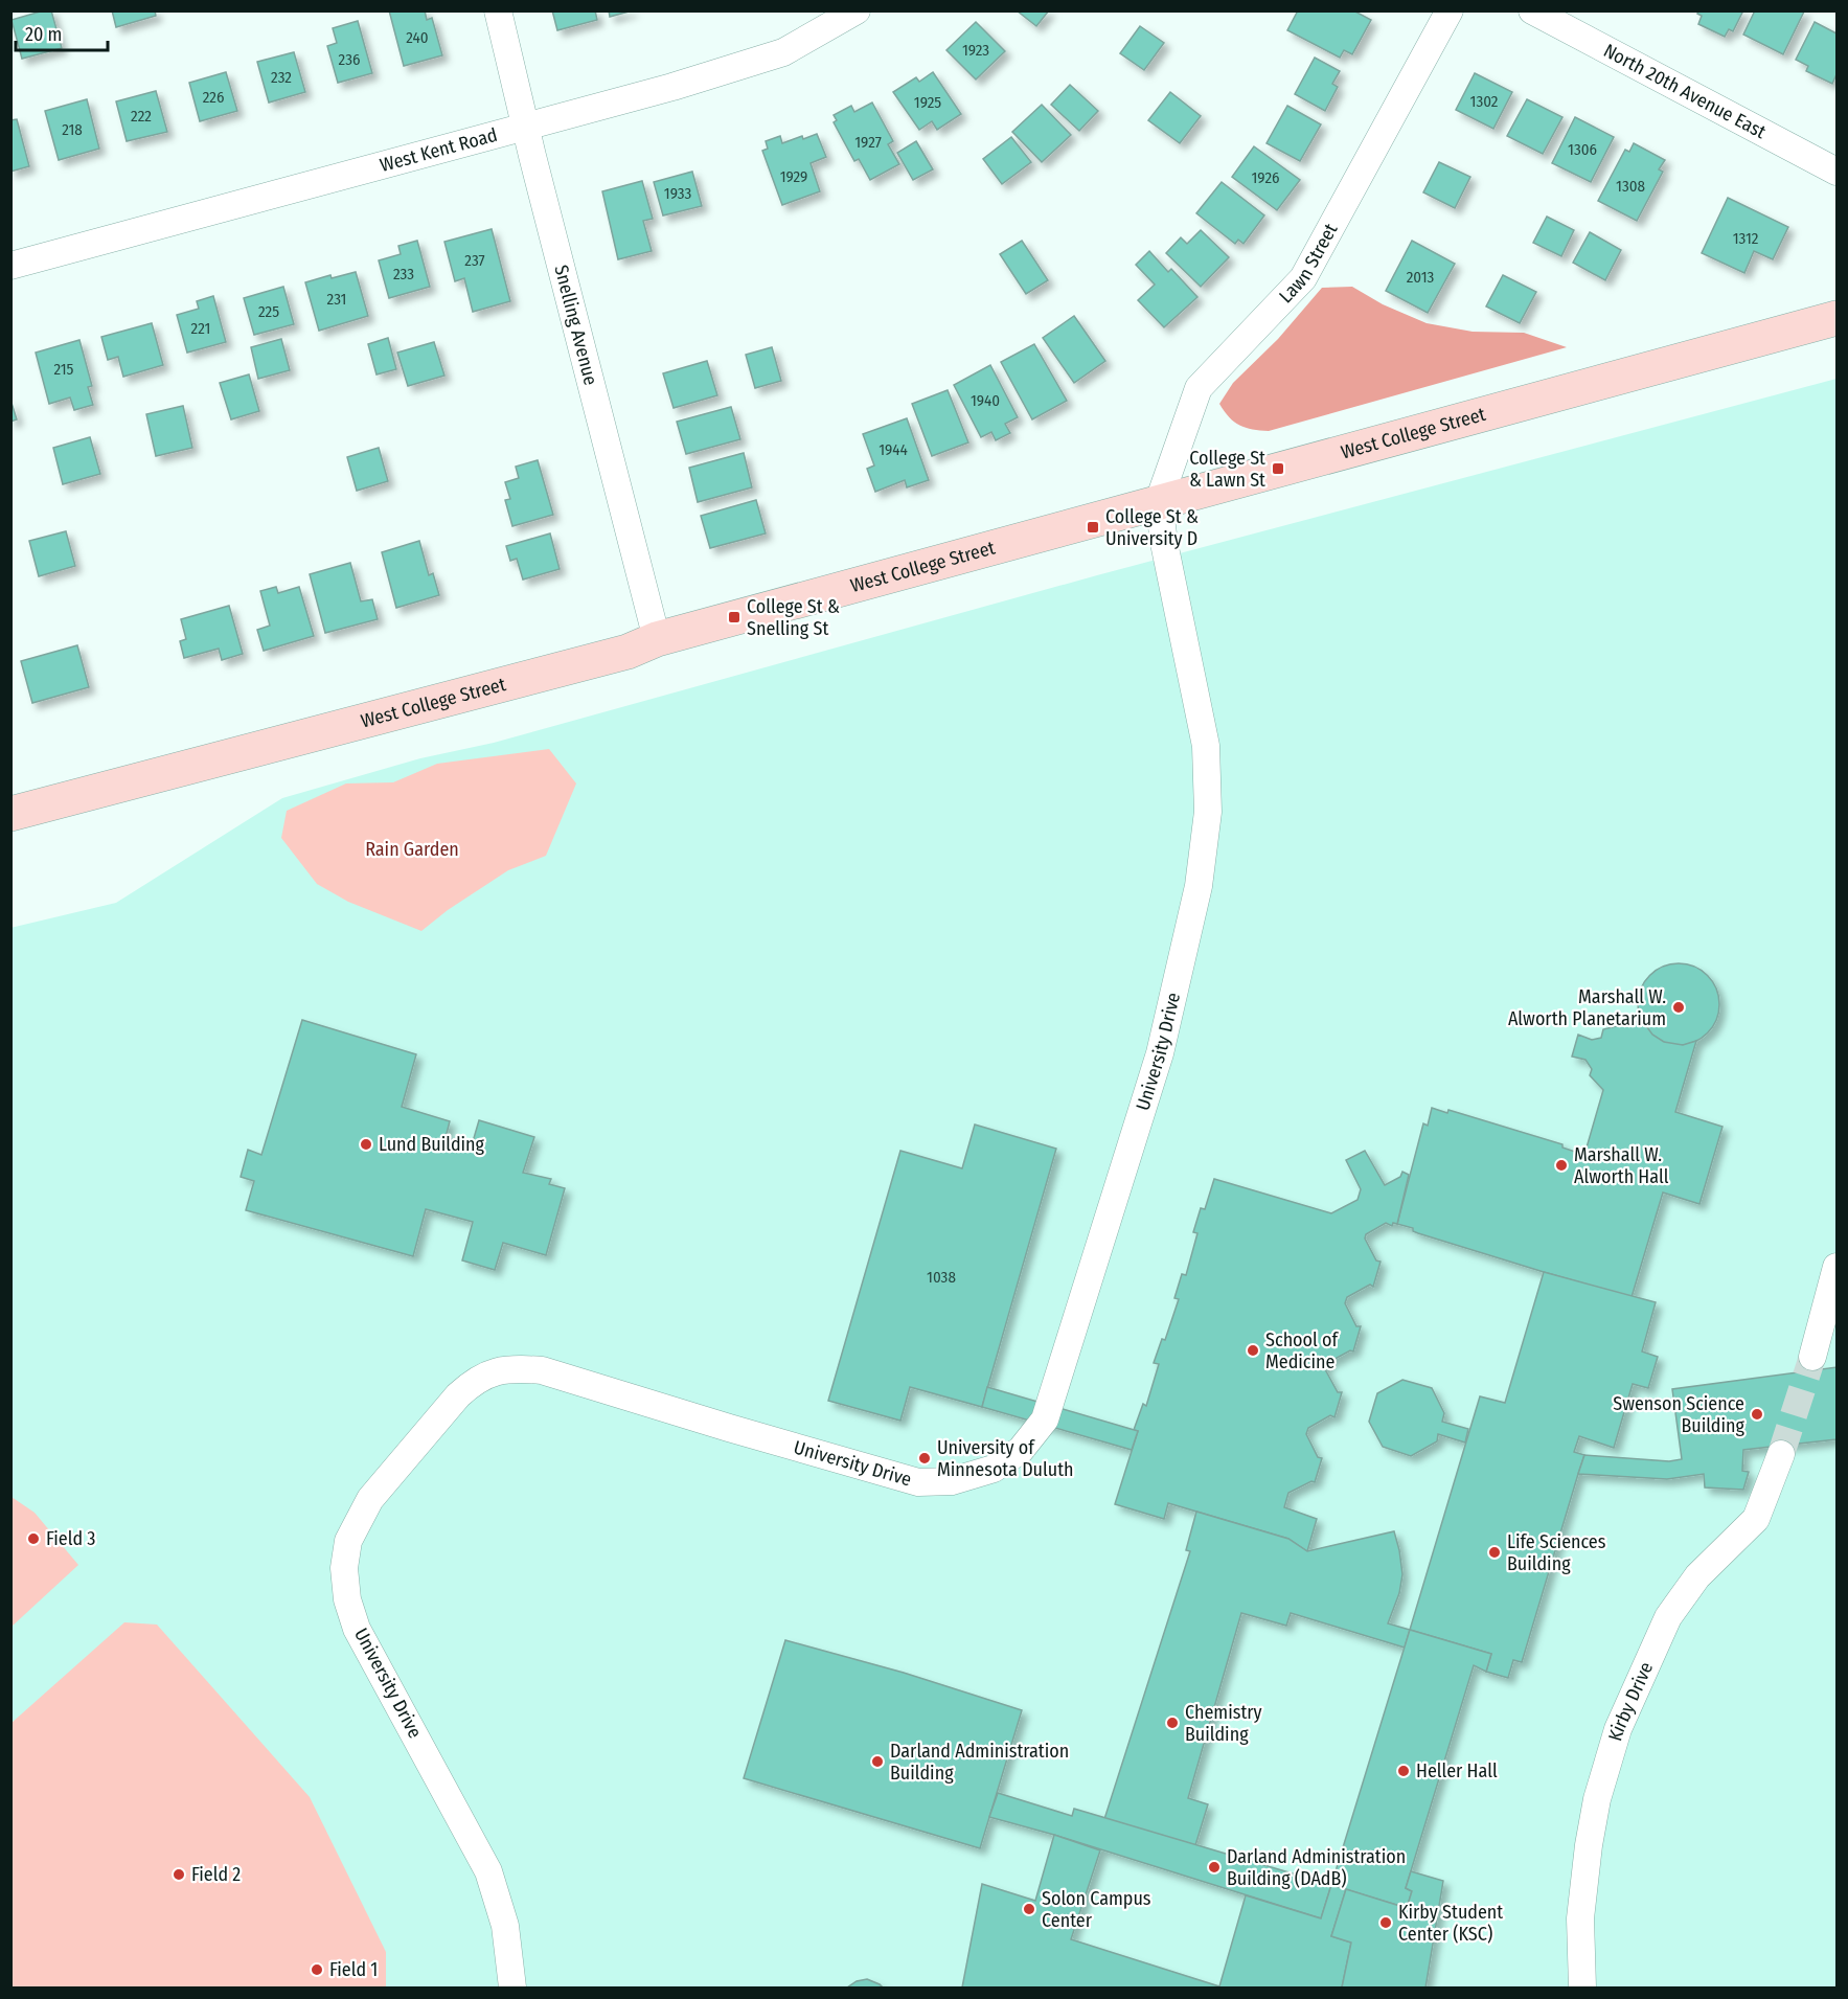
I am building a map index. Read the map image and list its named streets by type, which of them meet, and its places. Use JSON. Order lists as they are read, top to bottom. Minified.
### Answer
{"streets":{"street":["North 20th Avenue East","West Kent Road","Lawn Street","Snelling Avenue","West College Street","University Drive","Kirby Drive"]},"crossings":[["West Kent Road","Snelling Avenue"],["Lawn Street","West College Street"],["Lawn Street","University Drive"],["Snelling Avenue","West College Street"],["West College Street","University Drive"]],"parks":["Rain Garden"],"places":{"transit":["College St & Lawn St","College St & University D","College St & Snelling St"],"other":["Marshall W. Alworth Planetarium","Lund Building","Marshall W. Alworth Hall","School of Medicine","Swenson Science Building","University of Minnesota Duluth","Field 3","Life Sciences Building","Chemistry Building","Darland Administration Building","Heller Hall","Darland Administration Building (DAdB)","Field 2","Solon Campus Center","Kirby Student Center (KSC)","Field 1"]},"house_numbers":["240","1923","236","232","226","1302","1925","222","218","1927","1306","1929","1926","1308","1933","1312","237","233","2013","231","225","221","215","1940","1944","1038"],"scale_bar":"20 m"}
